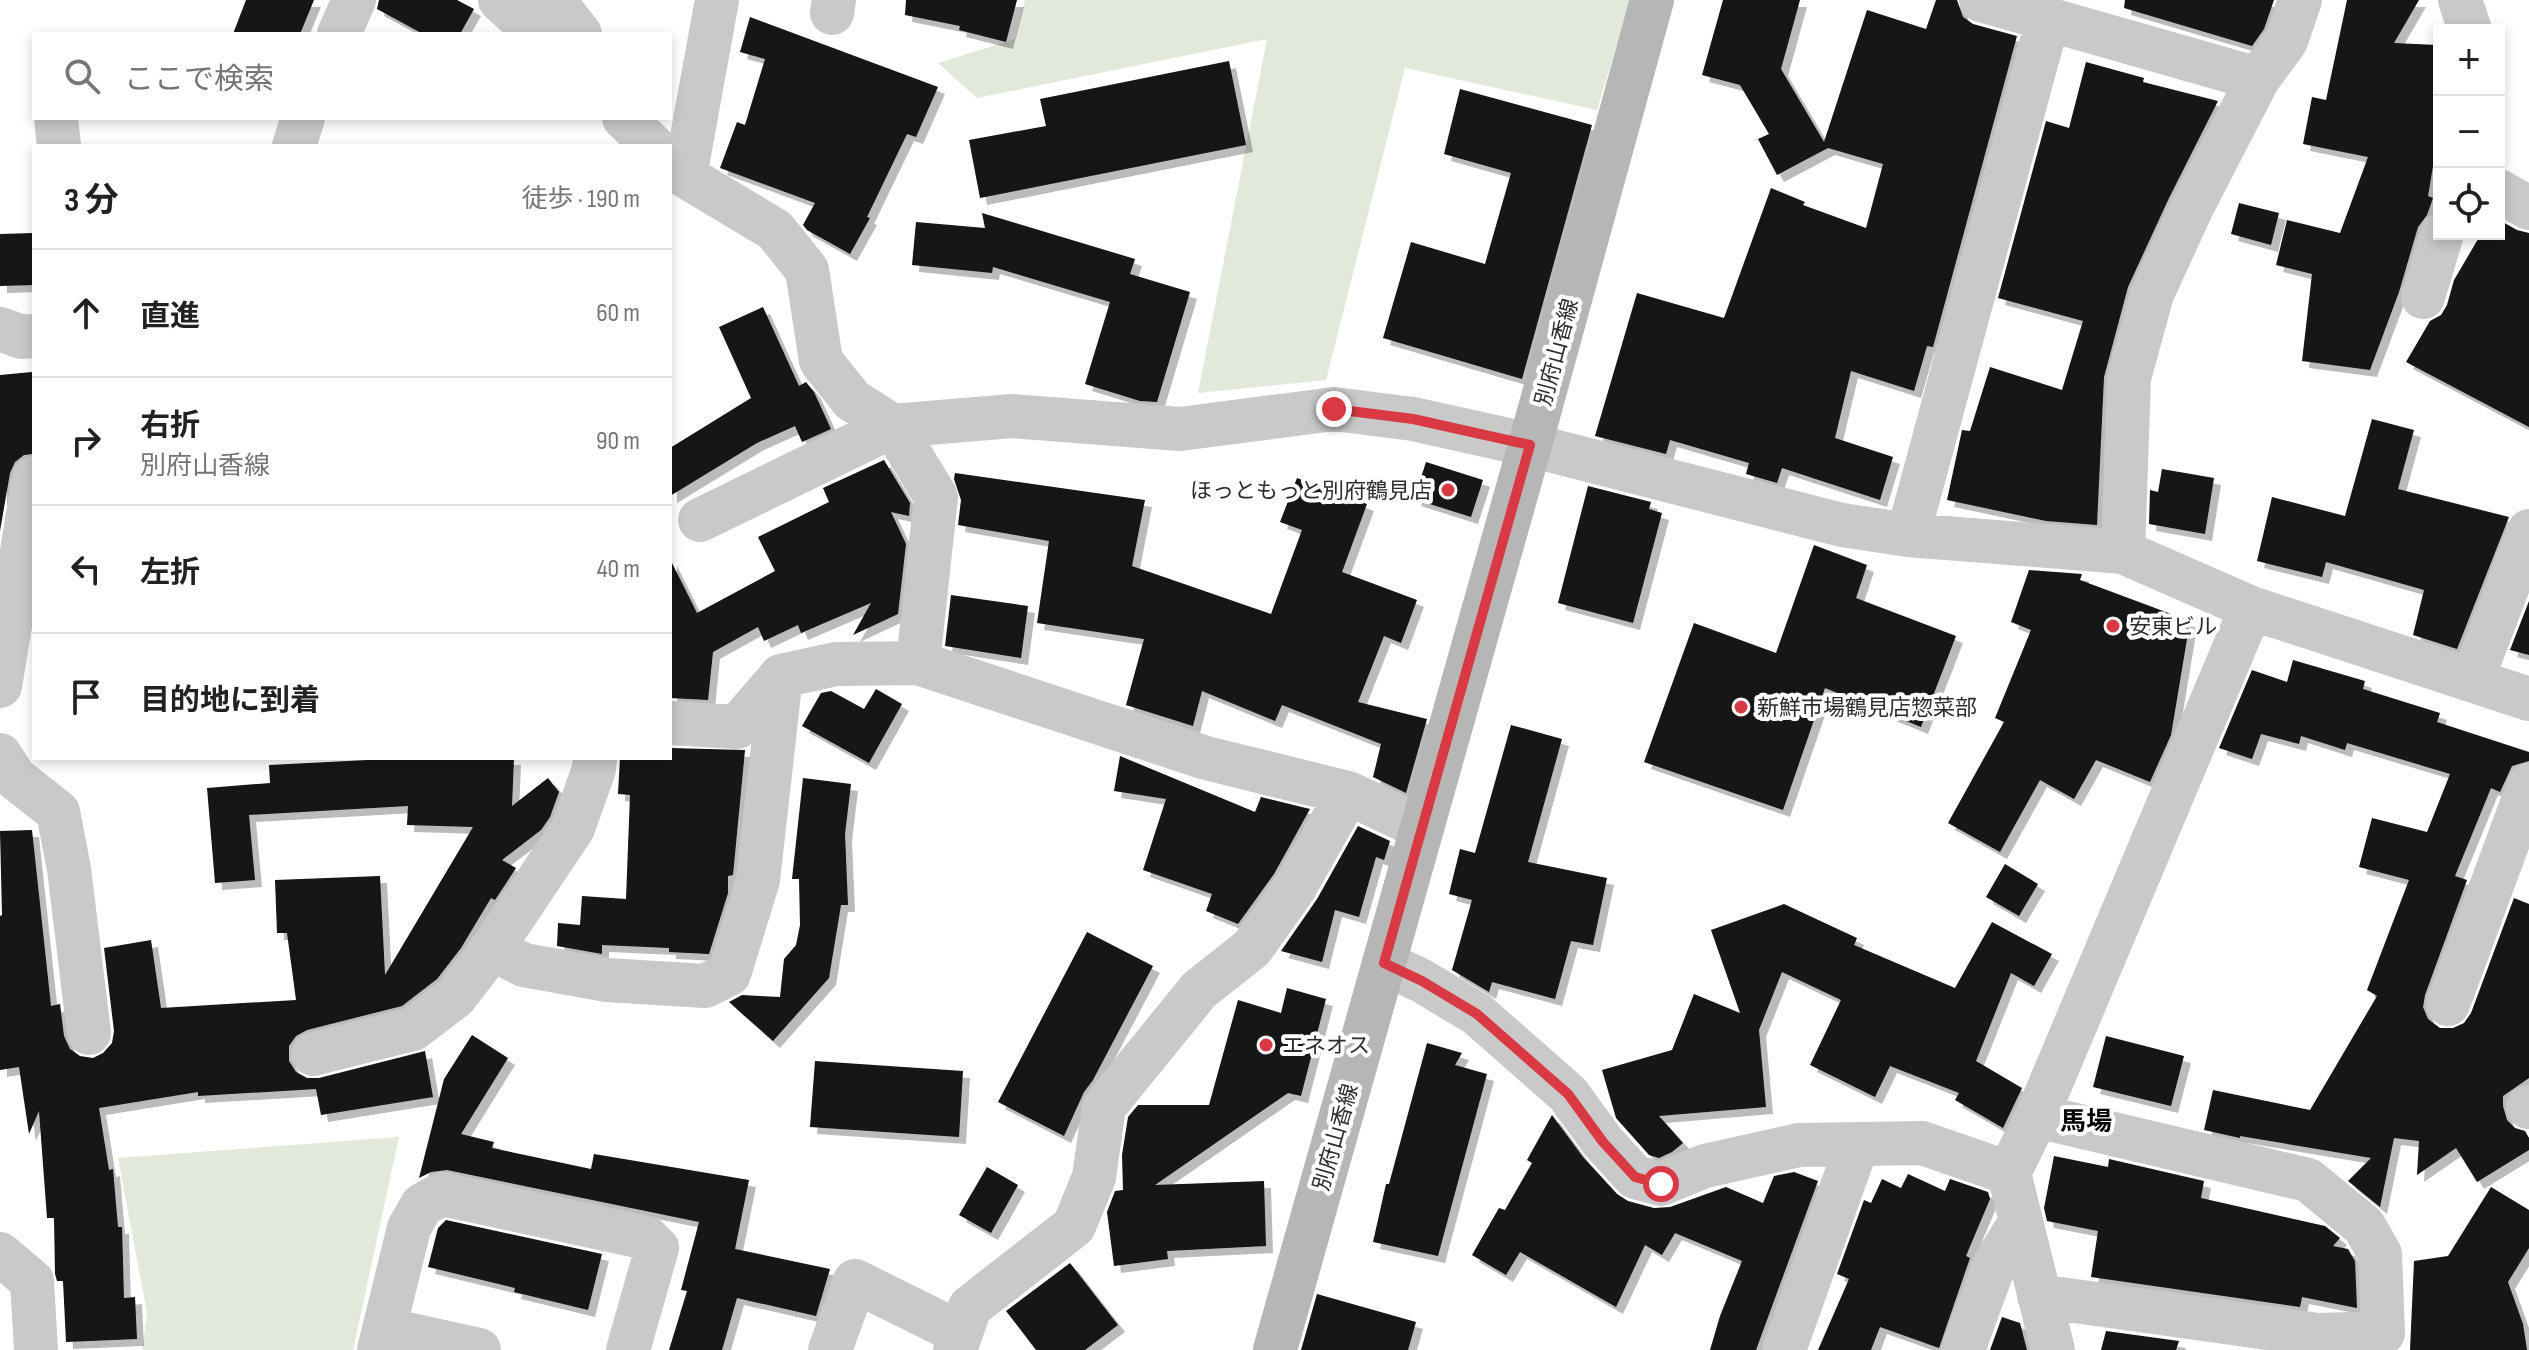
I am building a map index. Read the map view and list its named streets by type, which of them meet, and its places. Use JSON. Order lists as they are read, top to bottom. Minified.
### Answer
{"streets":{"main road":["別府山香線"]},"districts":["馬場"],"places":["ほっともっと別府鶴見店","安東ビル","新鮮市場鶴見店惣菜部","エネオス"],"page":{"map_buttons":["+","−"],"search":"ここで検索","heading":["3 分","徒歩 · 190 m"],"list":[["直進","60 m"],["右折","別府山香線","90 m"],["左折","40 m"],"目的地に到着"]}}
